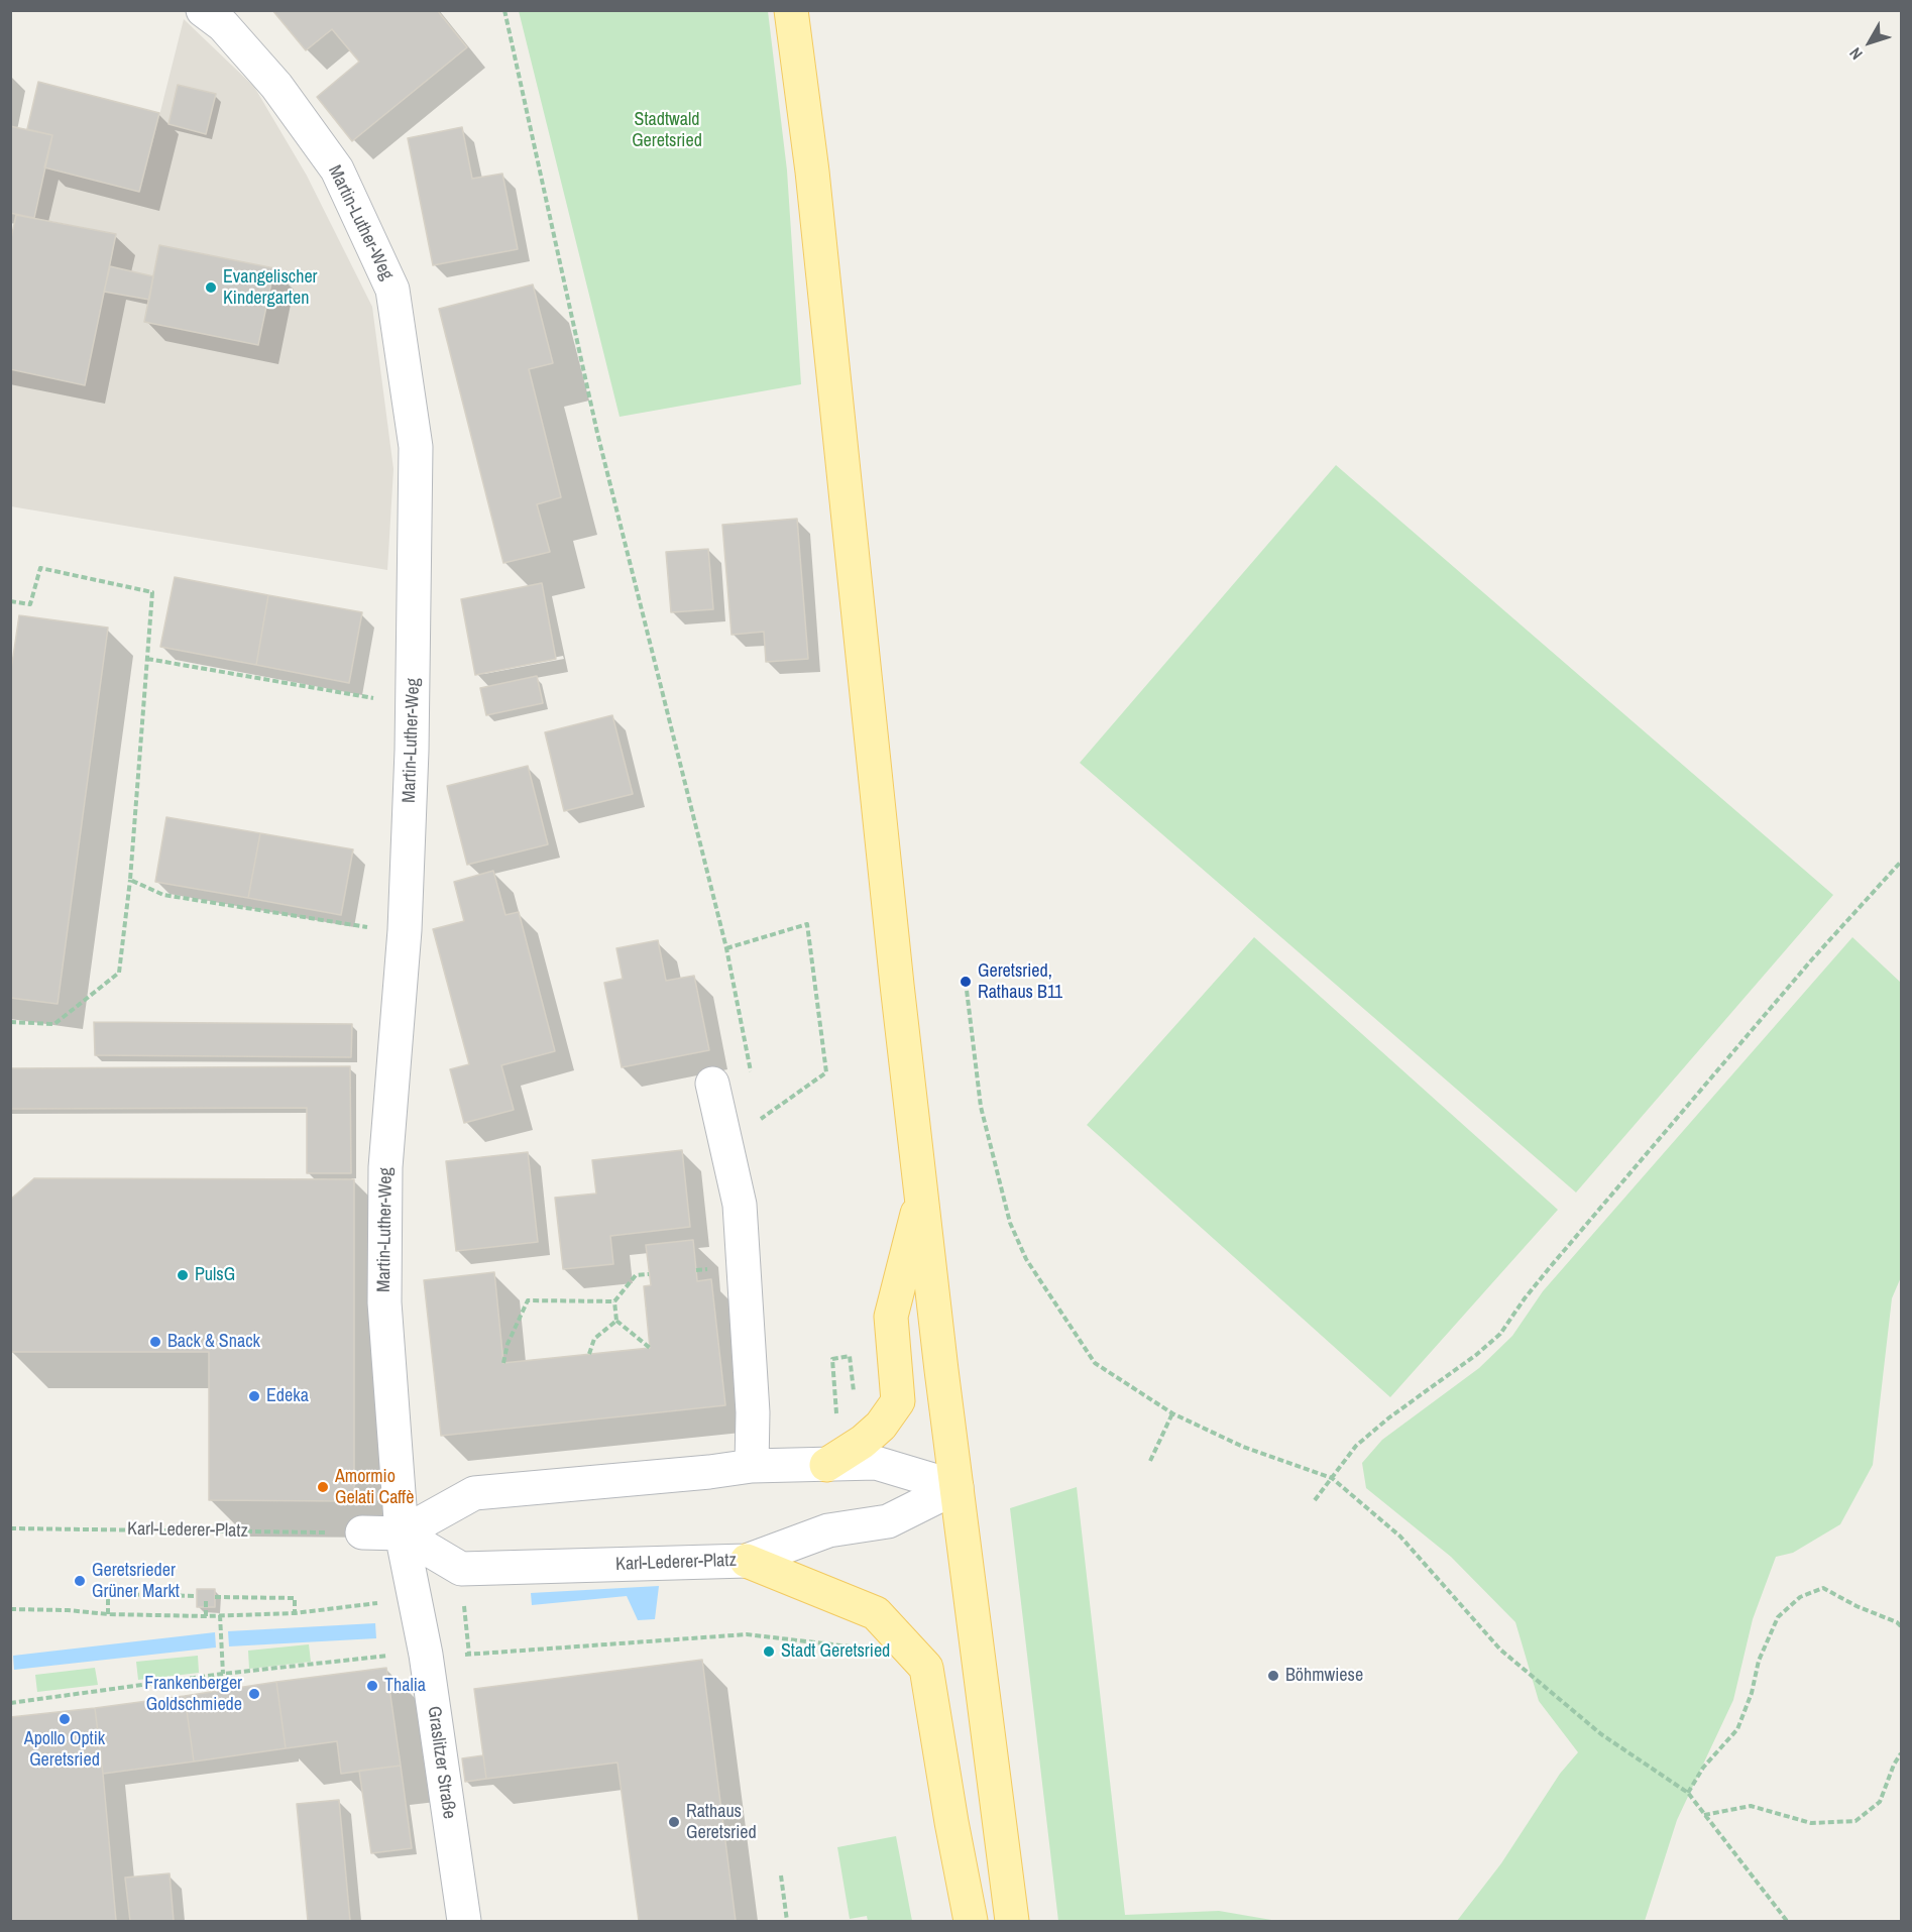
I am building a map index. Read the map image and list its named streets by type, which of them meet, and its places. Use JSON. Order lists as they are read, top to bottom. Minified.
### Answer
{"streets":{"street":["Martin-Luther-Weg","Karl-Lederer-Platz","Graslitzer Straße"]},"crossings":[["Martin-Luther-Weg","Karl-Lederer-Platz"],["Martin-Luther-Weg","Graslitzer Straße"],["Karl-Lederer-Platz","Graslitzer Straße"]],"parks":["Stadtwald Geretsried"],"places":["Evangelischer Kindergarten","Geretsried, Rathaus B11","PulsG","Back & Snack","Edeka","Amormio Gelati Caffè","Geretsrieder Grüner Markt","Stadt Geretsried","Böhmwiese","Thalia","Frankenberger Goldschmiede","Apollo Optik Geretsried","Rathaus Geretsried"],"north":"bottom left"}
